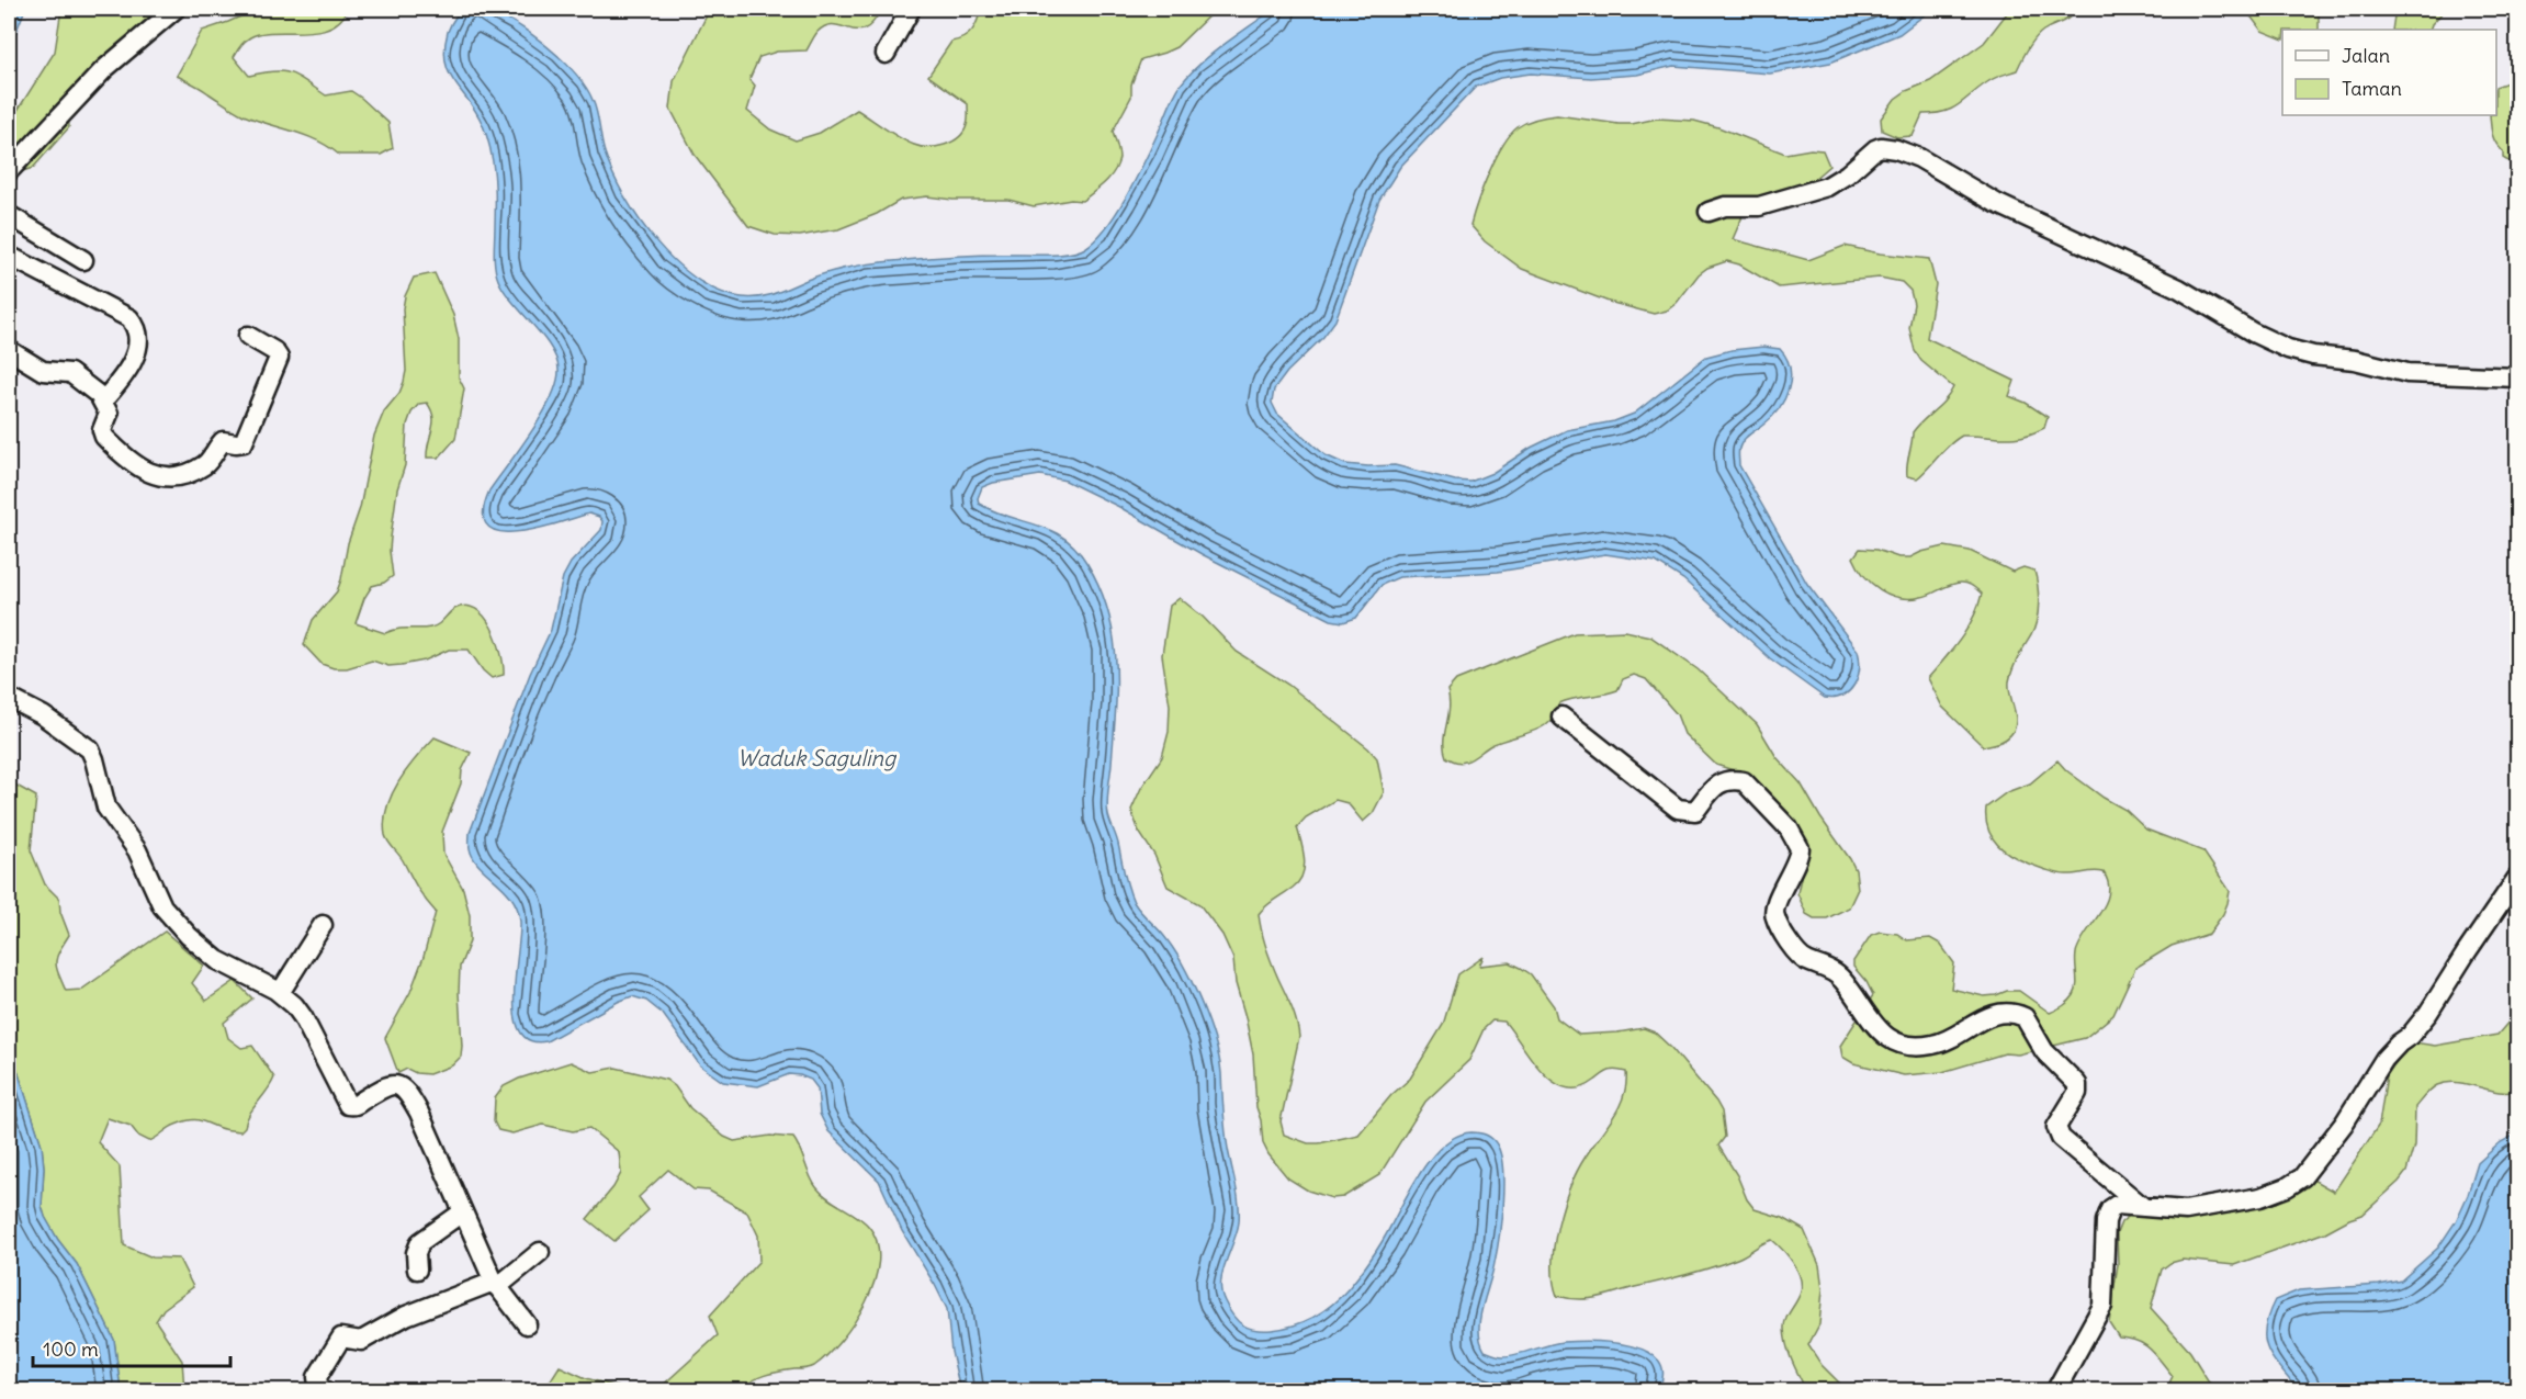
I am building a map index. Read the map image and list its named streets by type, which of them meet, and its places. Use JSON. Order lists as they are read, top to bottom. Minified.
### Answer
{"water":["Waduk Saguling"],"legend":["Jalan","Taman"],"scale_bar":"100 m"}
